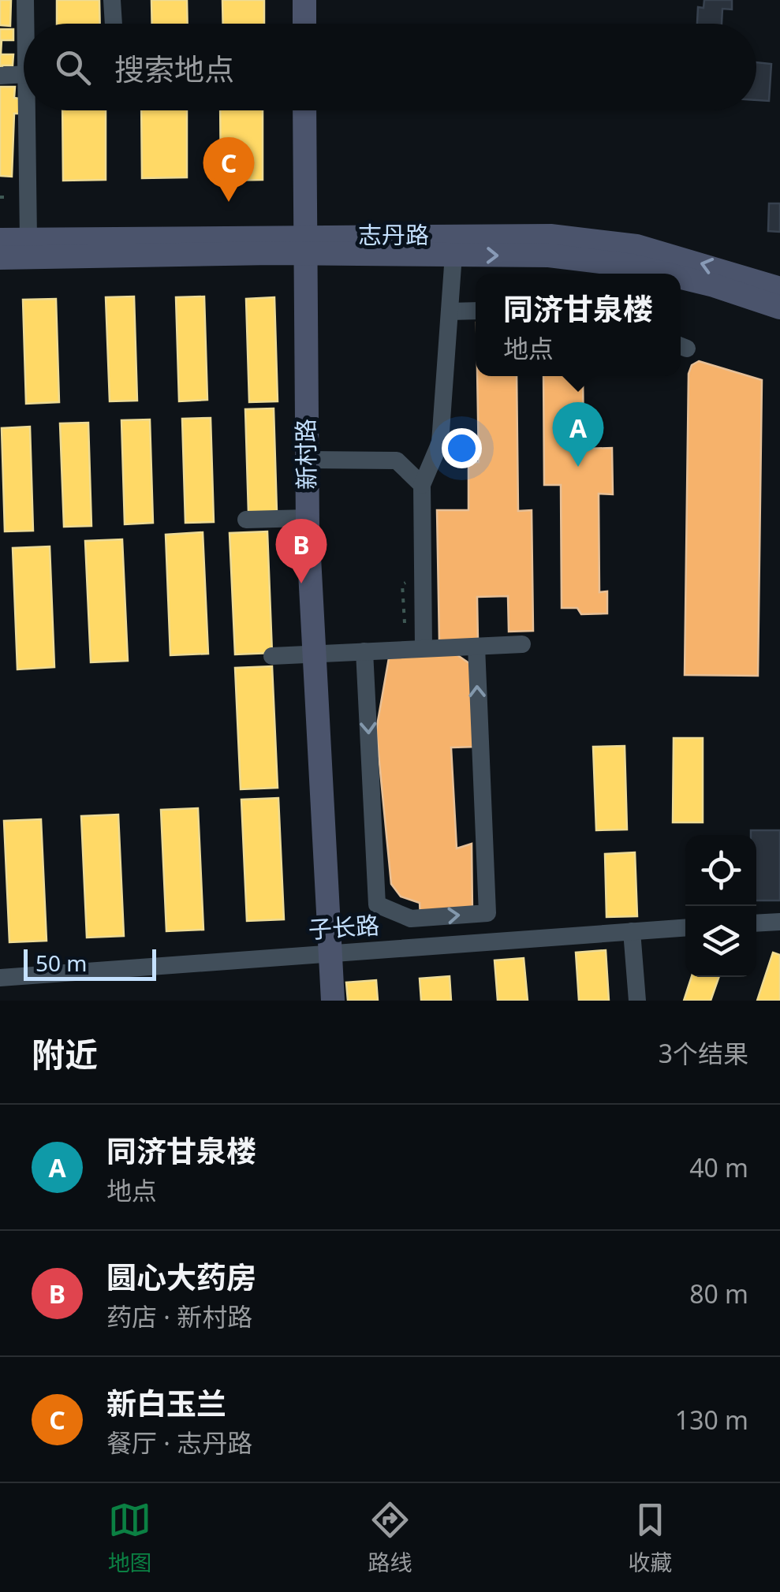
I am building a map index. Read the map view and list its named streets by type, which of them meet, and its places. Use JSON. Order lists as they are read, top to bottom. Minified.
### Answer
{"streets":{"main road":["志丹路","新村路"],"street":["子长路"]},"crossings":[["志丹路","新村路"],["新村路","子长路"]],"scale_bar":"50 m","page":{"search":"搜索地点","pins":["C","A","B"],"popup":["同济甘泉楼","地点"],"scale":"50 m","heading":["附近","3个结果"],"list":[{"mark":"A","name":"同济甘泉楼","note":"地点","value":"40 m"},{"mark":"B","name":"圆心大药房","note":"药店 · 新村路","value":"80 m"},{"mark":"C","name":"新白玉兰","note":"餐厅 · 志丹路","value":"130 m"}],"nav":["地图","路线","收藏"]}}
